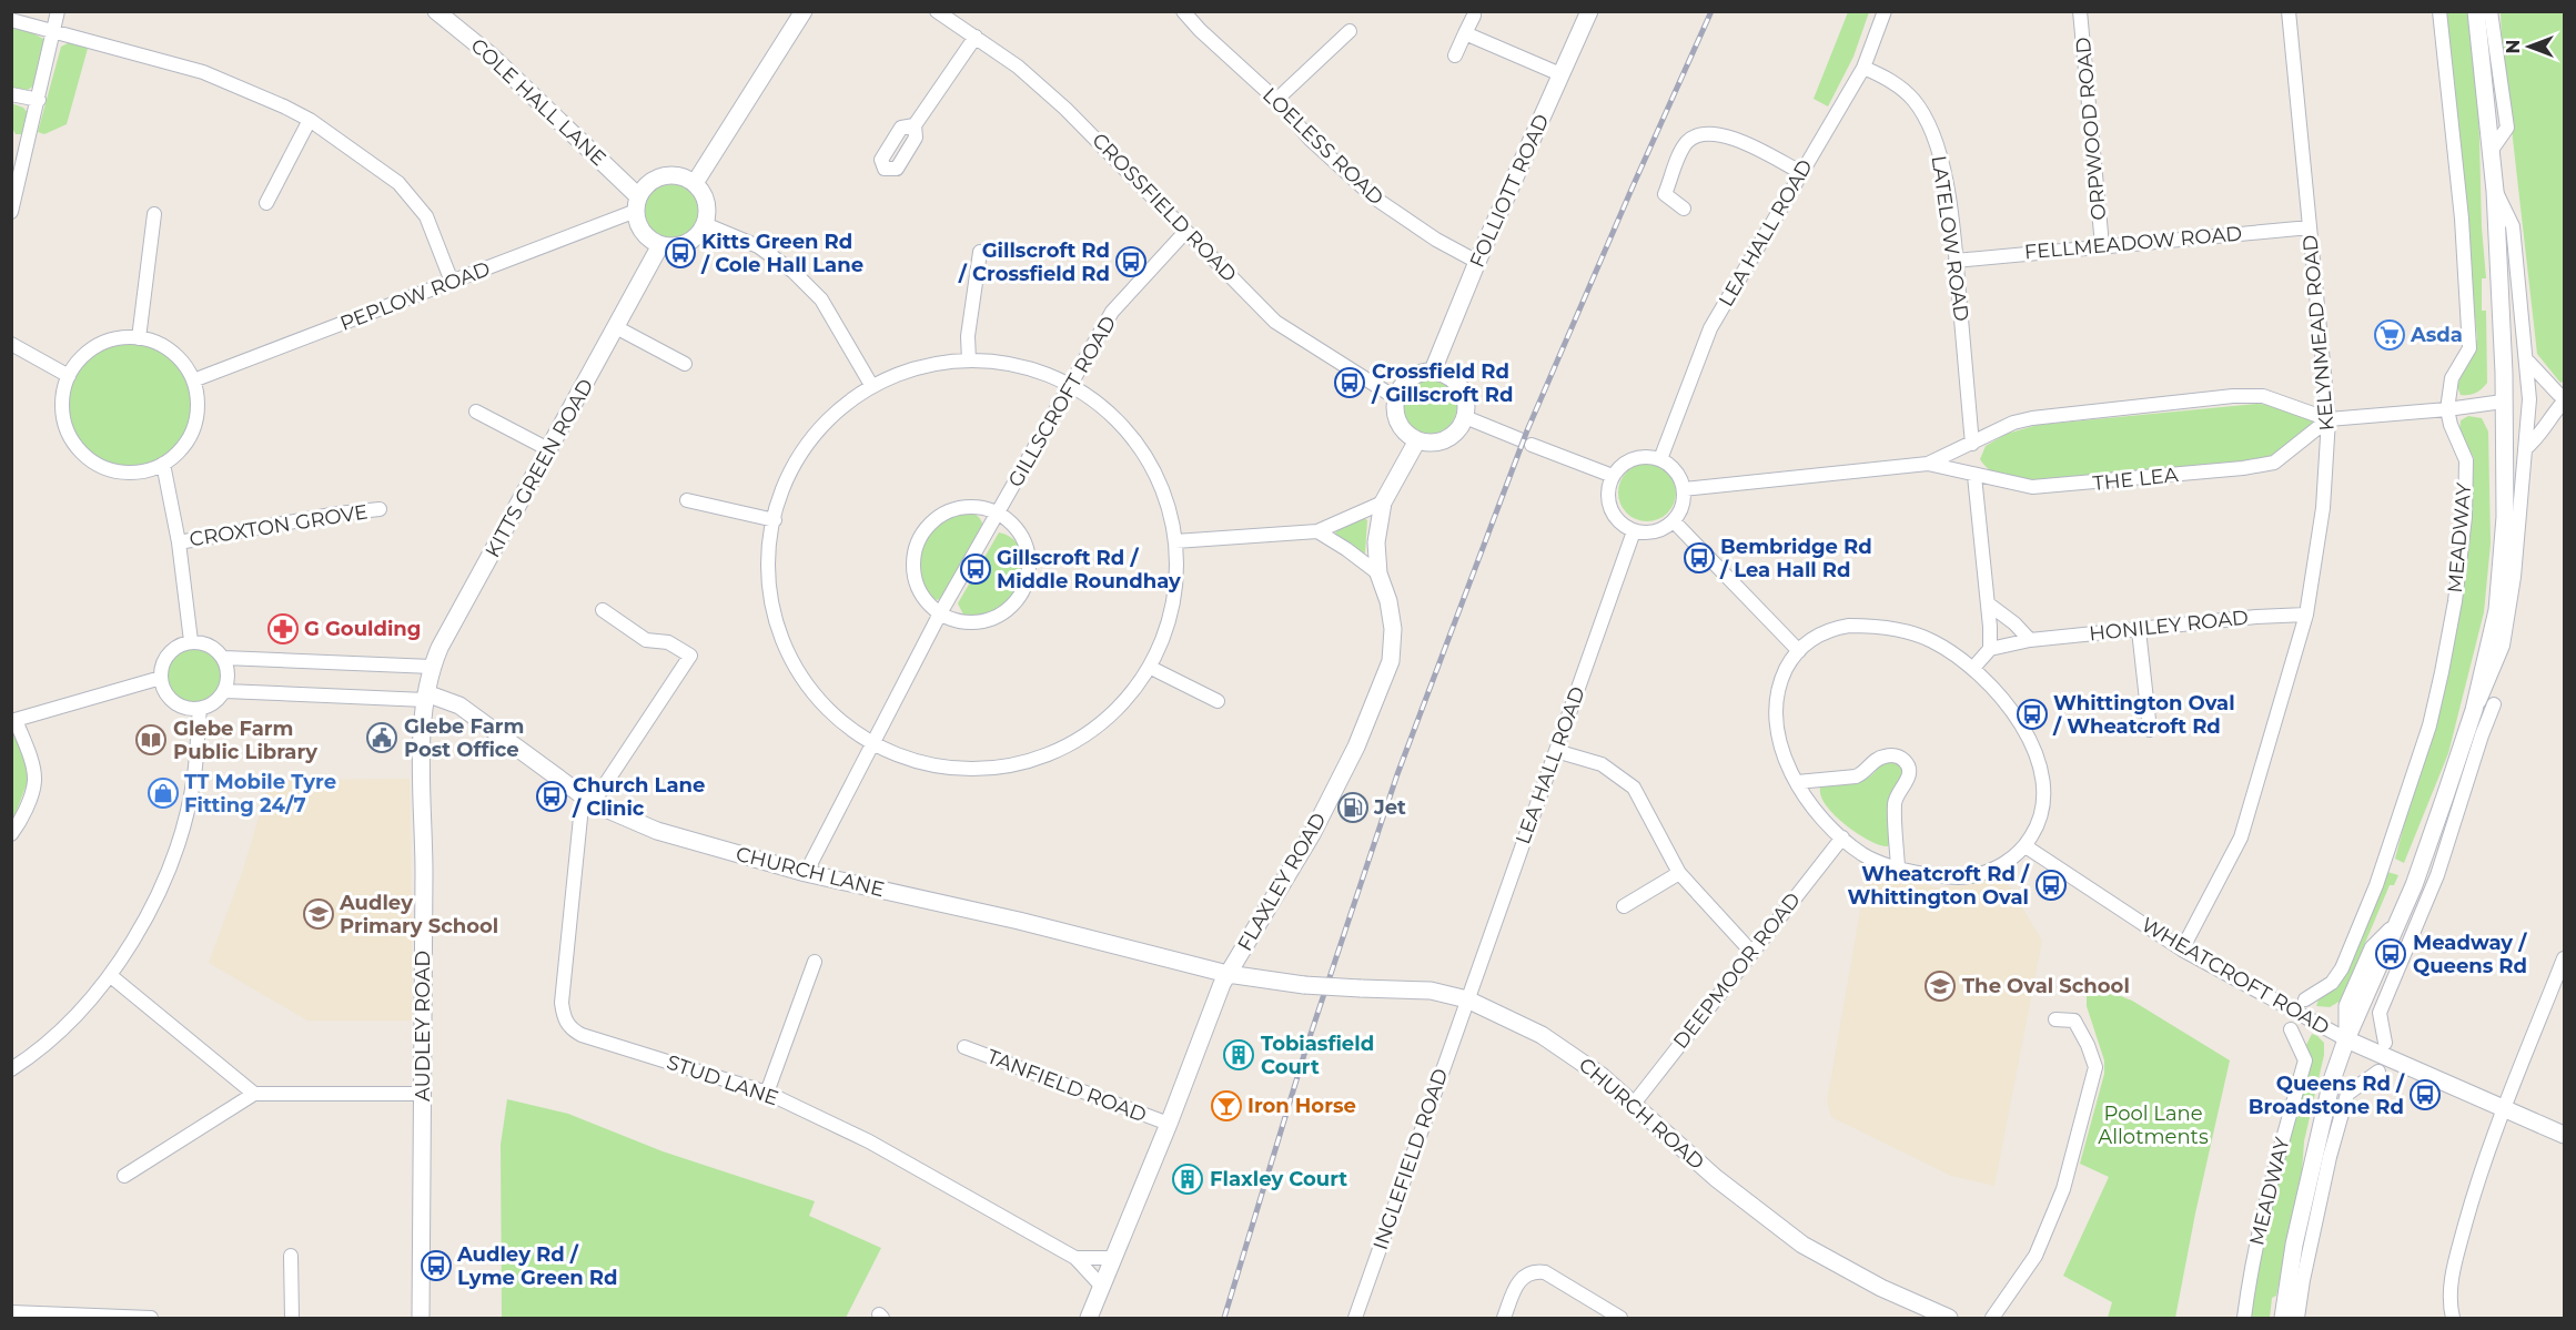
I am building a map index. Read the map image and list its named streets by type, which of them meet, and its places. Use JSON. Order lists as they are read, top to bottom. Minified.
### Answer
{"streets":{"street":["COLE HALL LANE","ORPWOOD ROAD","LOELESS ROAD","FOLLIOTT ROAD","CROSSFIELD ROAD","LEA HALL ROAD","LATELOW ROAD","FELLMEADOW ROAD","PEPLOW ROAD","KELYNMEAD ROAD","GILLSCROFT ROAD","KITTS GREEN ROAD","THE LEA","CROXTON GROVE","MEADWAY","HONILEY ROAD","CHURCH LANE","FLAXLEY ROAD","DEEPMOOR ROAD","WHEATCROFT ROAD","AUDLEY ROAD","STUD LANE","TANFIELD ROAD","CHURCH ROAD","INGLEFIELD ROAD"]},"crossings":[["COLE HALL LANE","PEPLOW ROAD"],["COLE HALL LANE","KITTS GREEN ROAD"],["ORPWOOD ROAD","FELLMEADOW ROAD"],["LOELESS ROAD","FOLLIOTT ROAD"],["FOLLIOTT ROAD","CROSSFIELD ROAD"],["FOLLIOTT ROAD","FLAXLEY ROAD"],["CROSSFIELD ROAD","GILLSCROFT ROAD"],["CROSSFIELD ROAD","FLAXLEY ROAD"],["LEA HALL ROAD","LATELOW ROAD"],["LEA HALL ROAD","THE LEA"],["LEA HALL ROAD","CHURCH ROAD"],["LEA HALL ROAD","INGLEFIELD ROAD"],["LATELOW ROAD","FELLMEADOW ROAD"],["LATELOW ROAD","THE LEA"],["FELLMEADOW ROAD","KELYNMEAD ROAD"],["PEPLOW ROAD","KITTS GREEN ROAD"],["KELYNMEAD ROAD","THE LEA"],["KELYNMEAD ROAD","HONILEY ROAD"],["KELYNMEAD ROAD","WHEATCROFT ROAD"],["GILLSCROFT ROAD","CHURCH LANE"],["KITTS GREEN ROAD","CHURCH LANE"],["KITTS GREEN ROAD","AUDLEY ROAD"],["THE LEA","MEADWAY"],["MEADWAY","WHEATCROFT ROAD"],["CHURCH LANE","FLAXLEY ROAD"],["CHURCH LANE","AUDLEY ROAD"],["CHURCH LANE","STUD LANE"],["CHURCH LANE","CHURCH ROAD"],["FLAXLEY ROAD","STUD LANE"],["FLAXLEY ROAD","TANFIELD ROAD"],["FLAXLEY ROAD","CHURCH ROAD"],["DEEPMOOR ROAD","CHURCH ROAD"],["CHURCH ROAD","INGLEFIELD ROAD"]],"parks":["Pool Lane Allotments"],"places":{"bus stop":["Kitts Green Rd / Cole Hall Lane","Gillscroft Rd / Crossfield Rd","Crossfield Rd / Gillscroft Rd","Bembridge Rd / Lea Hall Rd","Gillscroft Rd / Middle Roundhay","Whittington Oval / Wheatcroft Rd","Church Lane / Clinic","Wheatcroft Rd / Whittington Oval","Meadway / Queens Rd","Queens Rd / Broadstone Rd","Audley Rd / Lyme Green Rd"],"supermarket":["Asda"],"pharmacy":["G Goulding"],"public building":["Glebe Farm Post Office"],"library":["Glebe Farm Public Library"],"shop":["TT Mobile Tyre Fitting 24/7"],"fuel station":["Jet"],"school or university":["Audley Primary School","The Oval School"],"building":["Tobiasfield Court","Flaxley Court"],"bar":["Iron Horse"]},"north":"left"}
